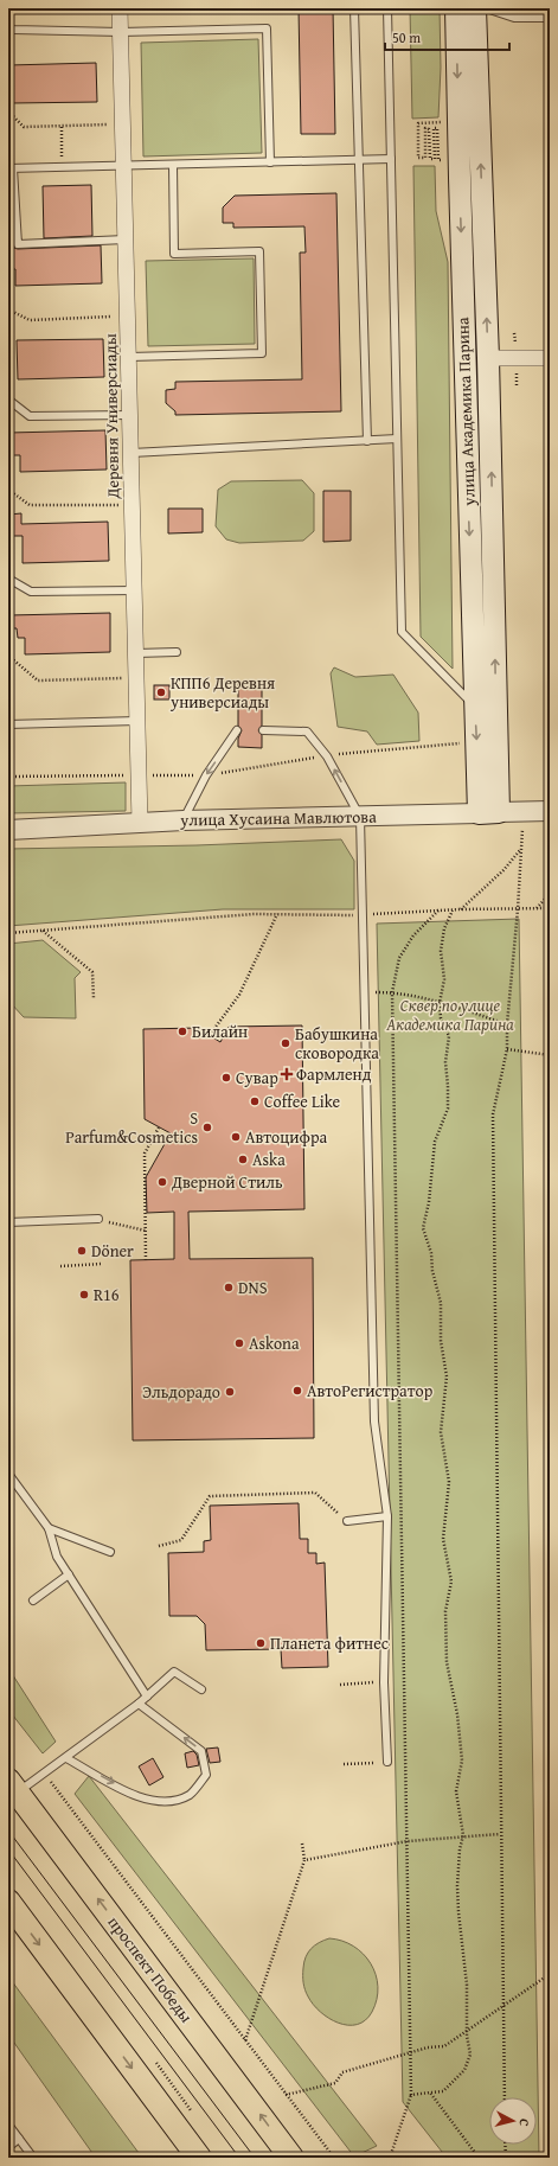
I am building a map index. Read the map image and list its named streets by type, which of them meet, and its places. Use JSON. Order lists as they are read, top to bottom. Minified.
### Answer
{"streets":{"main road":["улица Академика Парина","проспект Победы"],"street":["Деревня Универсиады","улица Хусаина Мавлютова"]},"crossings":[["улица Академика Парина","улица Хусаина Мавлютова"],["Деревня Универсиады","улица Хусаина Мавлютова"]],"parks":["Сквер по улице Академика Парина"],"places":{"other":["КПП6 Деревня универсиады","Билайн","Бабушкина сковородка","Сувар","Coffee Like","S Parfum&Cosmetics","Автоцифра","Aska","Дверной Стиль","Döner","DNS","R16","Askona","АвтоРегистратор","Эльдорадо","Планета фитнес"],"health":["Фармленд"]},"scale_bar":"50 m","north":"right"}
